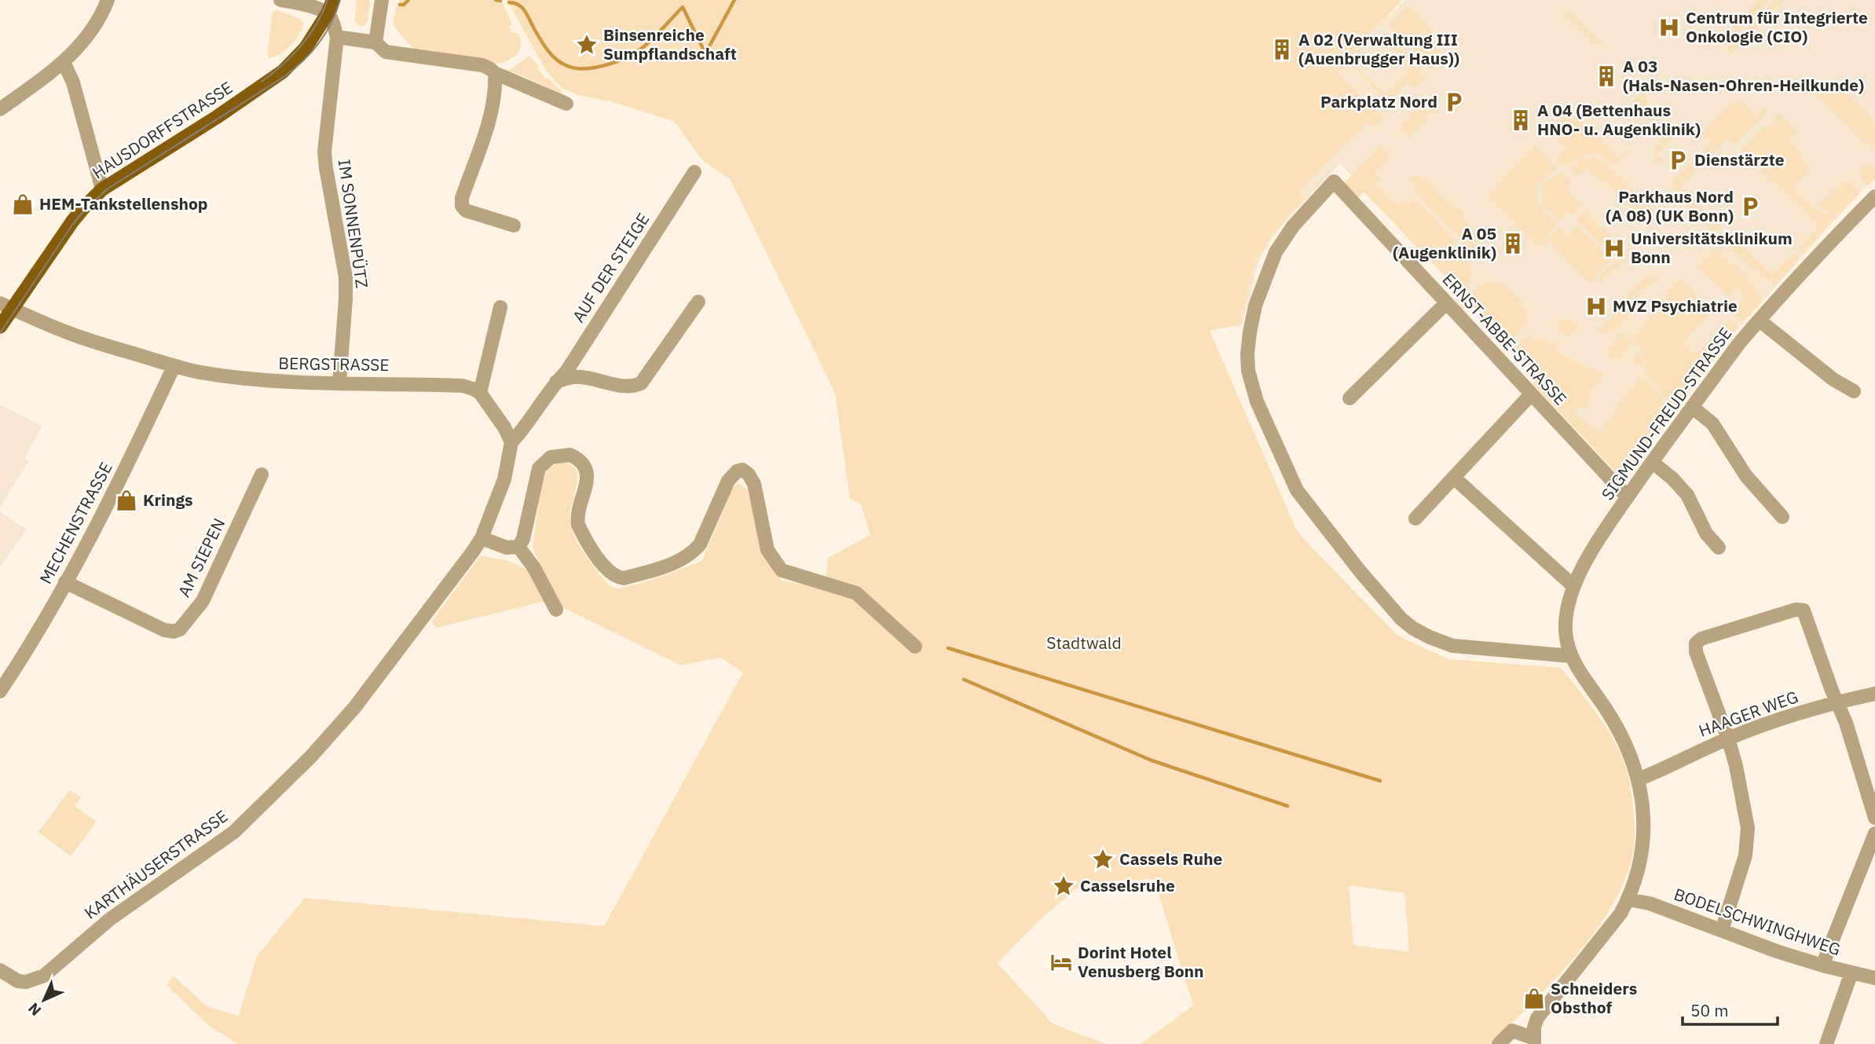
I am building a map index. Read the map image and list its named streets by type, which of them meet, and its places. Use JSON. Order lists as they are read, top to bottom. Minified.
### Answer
{"streets":{"main road":["HAUSDORFFSTRASSE"],"street":["IM SONNENPÜTZ","AUF DER STEIGE","ERNST-ABBE-STRASSE","BERGSTRASSE","SIGMUND-FREUD-STRASSE","MECHENSTRASSE","AM SIEPEN","HAAGER WEG","KARTHÄUSERSTRASSE","BODELSCHWINGHWEG"]},"crossings":[["HAUSDORFFSTRASSE","BERGSTRASSE"],["IM SONNENPÜTZ","BERGSTRASSE"],["ERNST-ABBE-STRASSE","SIGMUND-FREUD-STRASSE"],["BERGSTRASSE","MECHENSTRASSE"],["MECHENSTRASSE","AM SIEPEN"]],"parks":["Stadtwald"],"places":{"hospital":["Centrum für Integrierte Onkologie (CIO)","Universitätsklinikum Bonn","MVZ Psychiatrie"],"place":["Binsenreiche Sumpflandschaft","Cassels Ruhe","Casselsruhe"],"building":["A 02 (Verwaltung III (Auenbrugger Haus))","A 03 (Hals-Nasen-Ohren-Heilkunde)","A 04 (Bettenhaus HNO- u. Augenklinik)","A 05 (Augenklinik)"],"parking":["Parkplatz Nord","Dienstärzte","Parkhaus Nord (A 08) (UK Bonn)"],"shop":["HEM-Tankstellenshop","Krings","Schneiders Obsthof"],"hotel":["Dorint Hotel Venusberg Bonn"]},"scale_bar":"50 m","north":"bottom left"}
